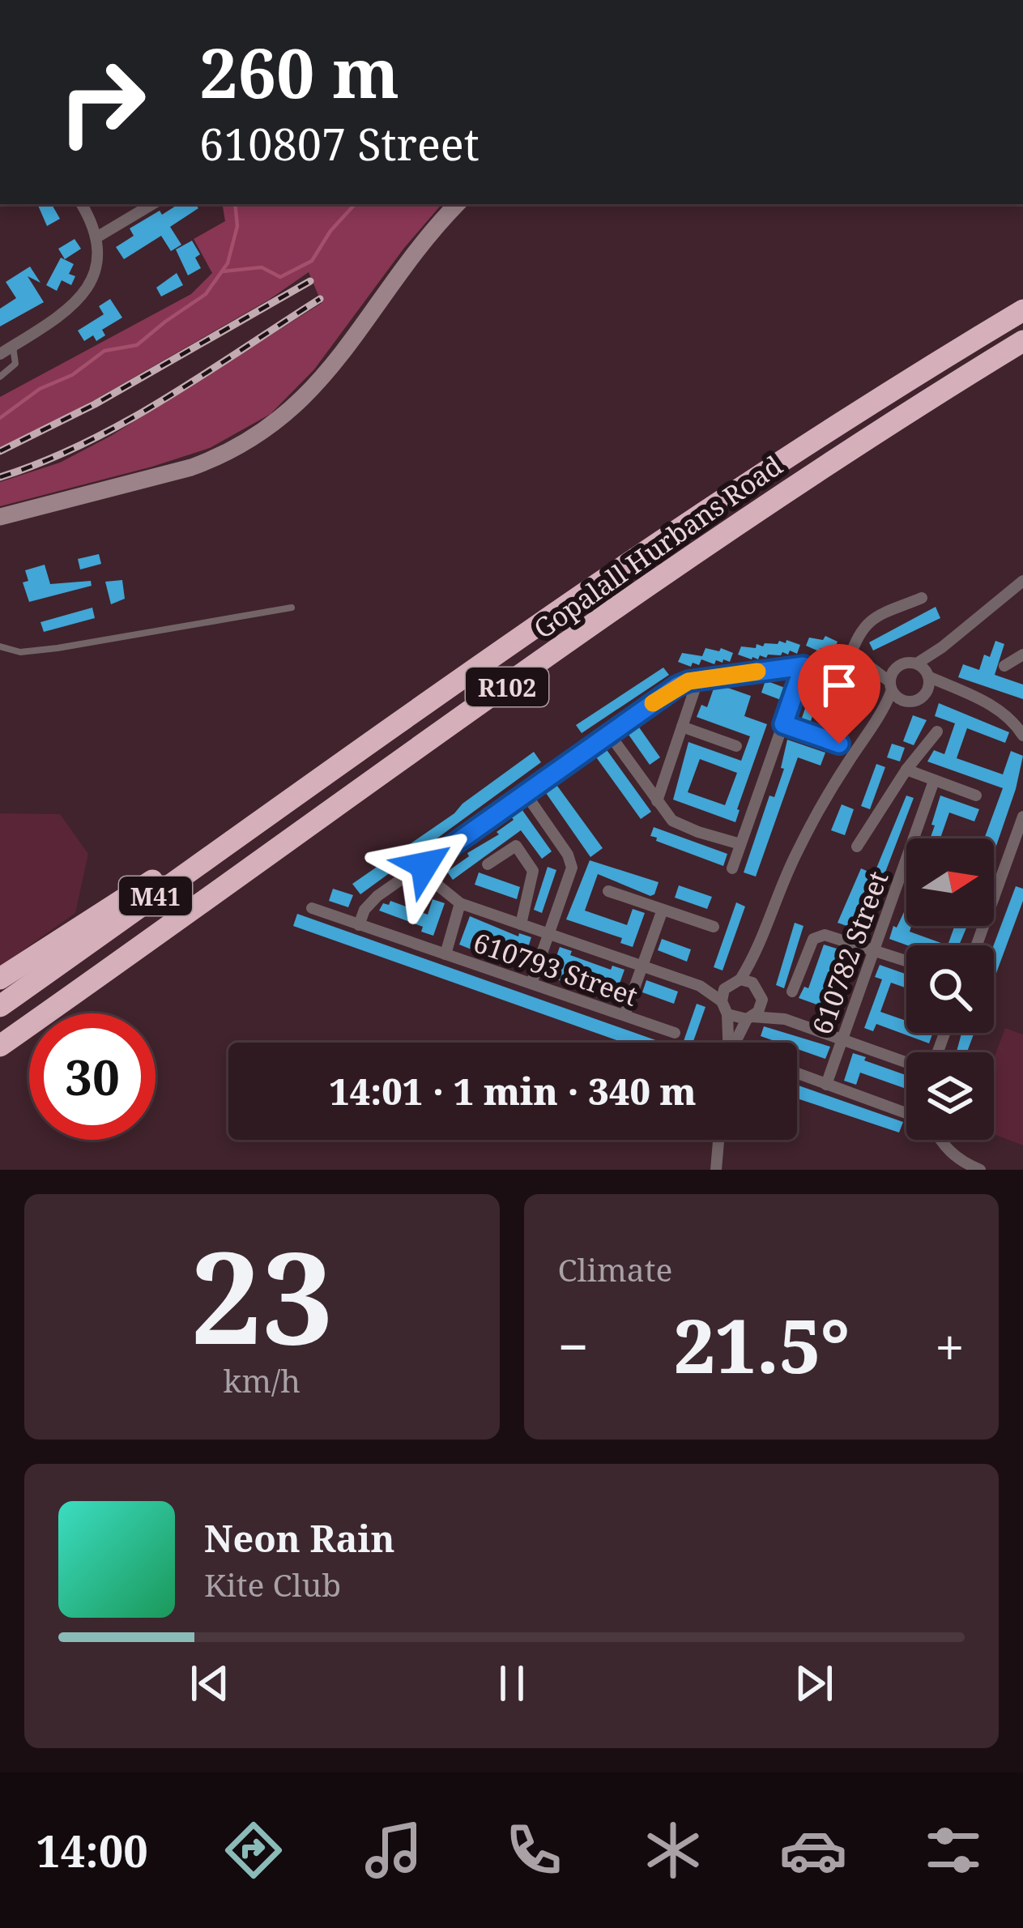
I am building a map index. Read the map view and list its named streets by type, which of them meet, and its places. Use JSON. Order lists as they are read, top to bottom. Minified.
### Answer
{"streets":{"highway":["Gopalall Hurbans Road","R102","M41"],"street":["610782 Street","610793 Street"]},"north":"right","page":{"turn":["260 m","610807 Street"],"limit":"30","trip":"14:01 · 1 min · 340 m","tile":[["23","km/h"],"Climate"],"heat":["−","21.5°","+"],"song":["Neon Rain","Kite Club"],"tabs":"14:00"}}
